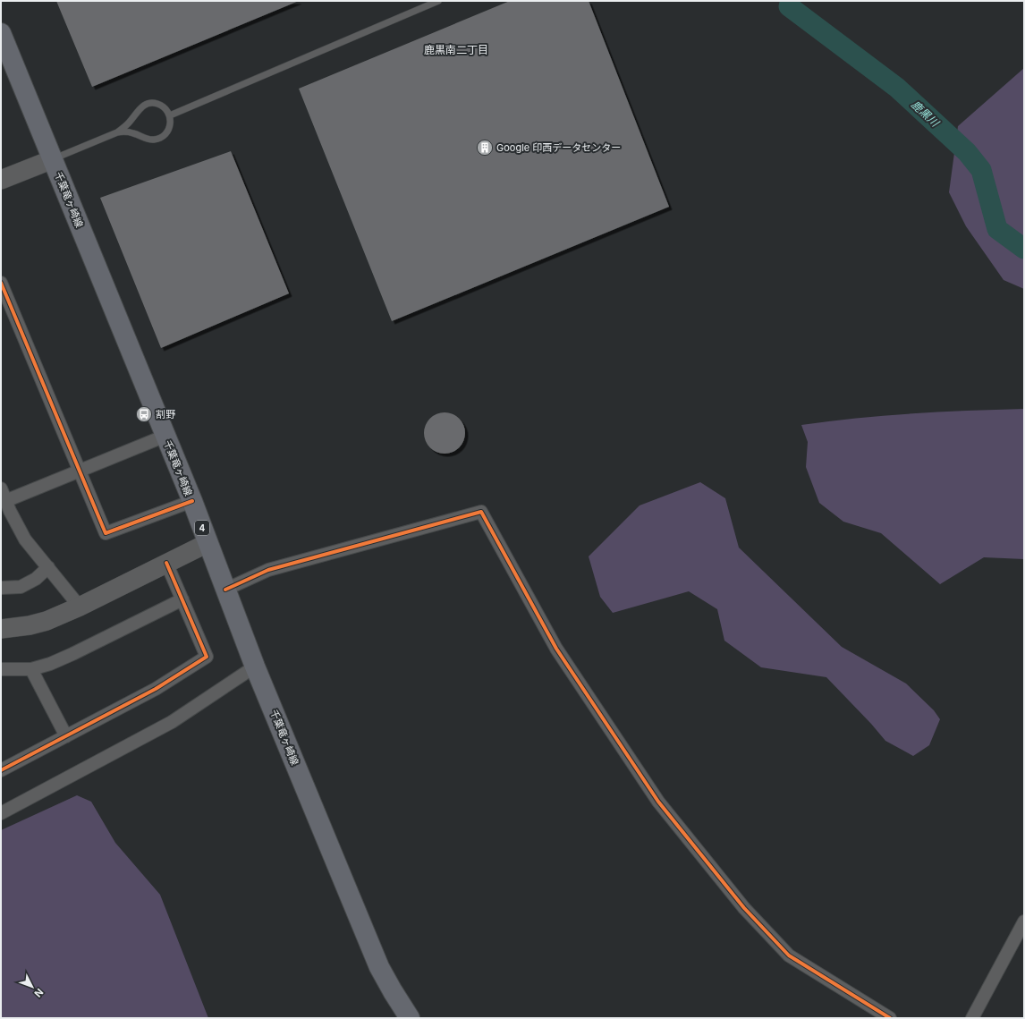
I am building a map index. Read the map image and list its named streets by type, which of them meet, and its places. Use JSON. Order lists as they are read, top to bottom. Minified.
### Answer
{"streets":{"main road":["千葉竜ヶ崎線","4"]},"districts":["鹿黒南二丁目"],"water":["鹿黒川"],"places":{"building":["Google 印西データセンター"],"bus stop":["割野"]},"north":"bottom right"}
